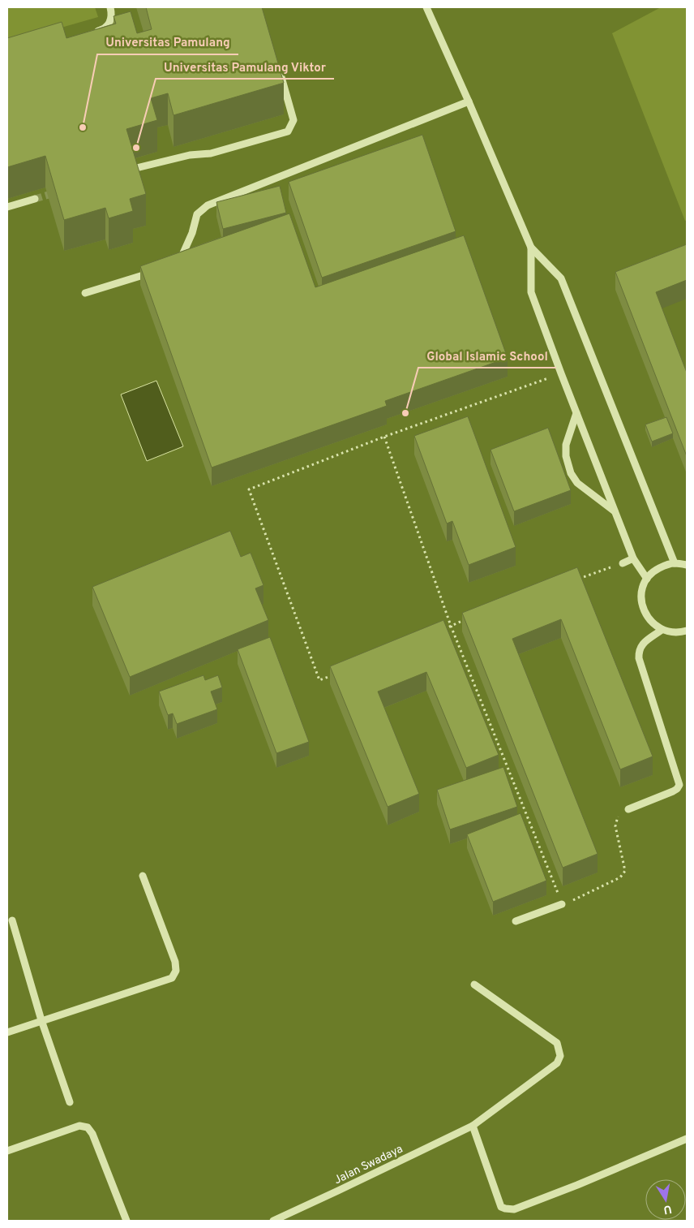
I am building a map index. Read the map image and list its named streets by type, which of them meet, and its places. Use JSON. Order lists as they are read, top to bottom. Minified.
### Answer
{"streets":{"street":["Jalan Swadaya"]},"places":["Universitas Pamulang","Universitas Pamulang Viktor","Global Islamic School"],"north":"bottom"}
